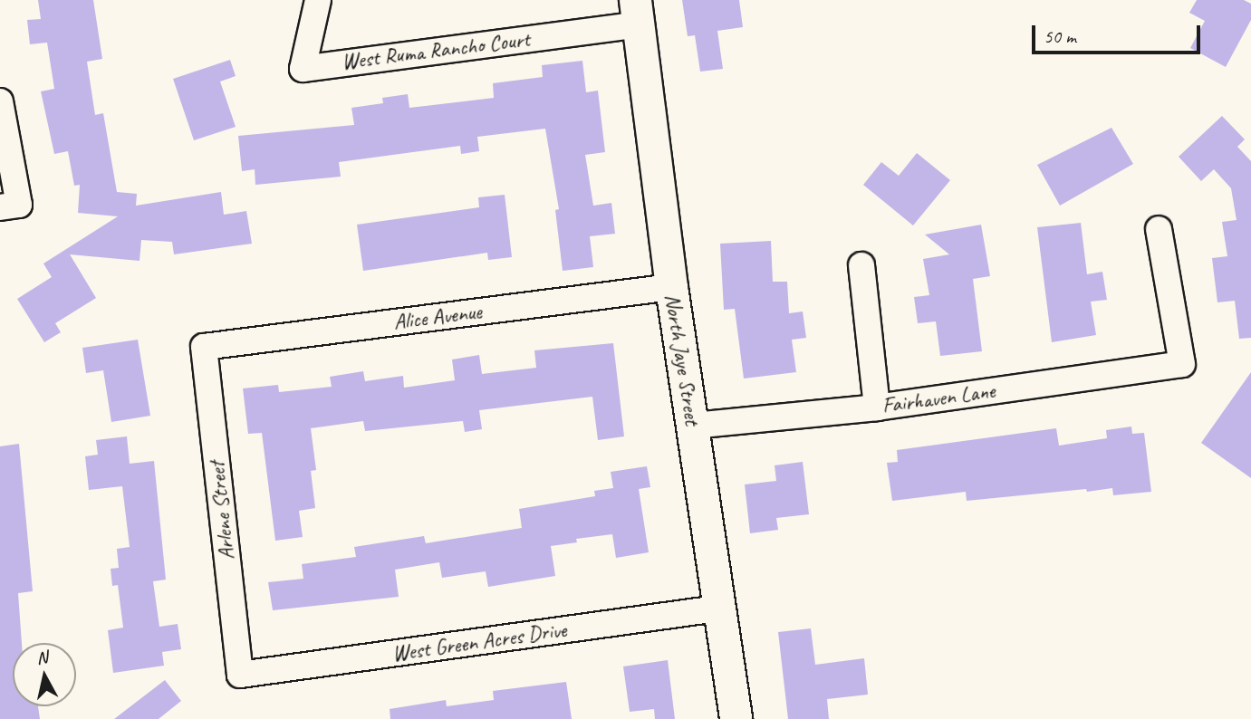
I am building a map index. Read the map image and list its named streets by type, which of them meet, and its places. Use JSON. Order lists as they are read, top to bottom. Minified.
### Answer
{"streets":{"street":["West Ruma Rancho Court","Alice Avenue","North Jaye Street","Fairhaven Lane","Arlene Street","West Green Acres Drive"]},"crossings":[["West Ruma Rancho Court","North Jaye Street"],["Alice Avenue","North Jaye Street"],["Alice Avenue","Arlene Street"],["North Jaye Street","Fairhaven Lane"],["North Jaye Street","West Green Acres Drive"],["Arlene Street","West Green Acres Drive"]],"scale_bar":"50 m","north":"top"}
